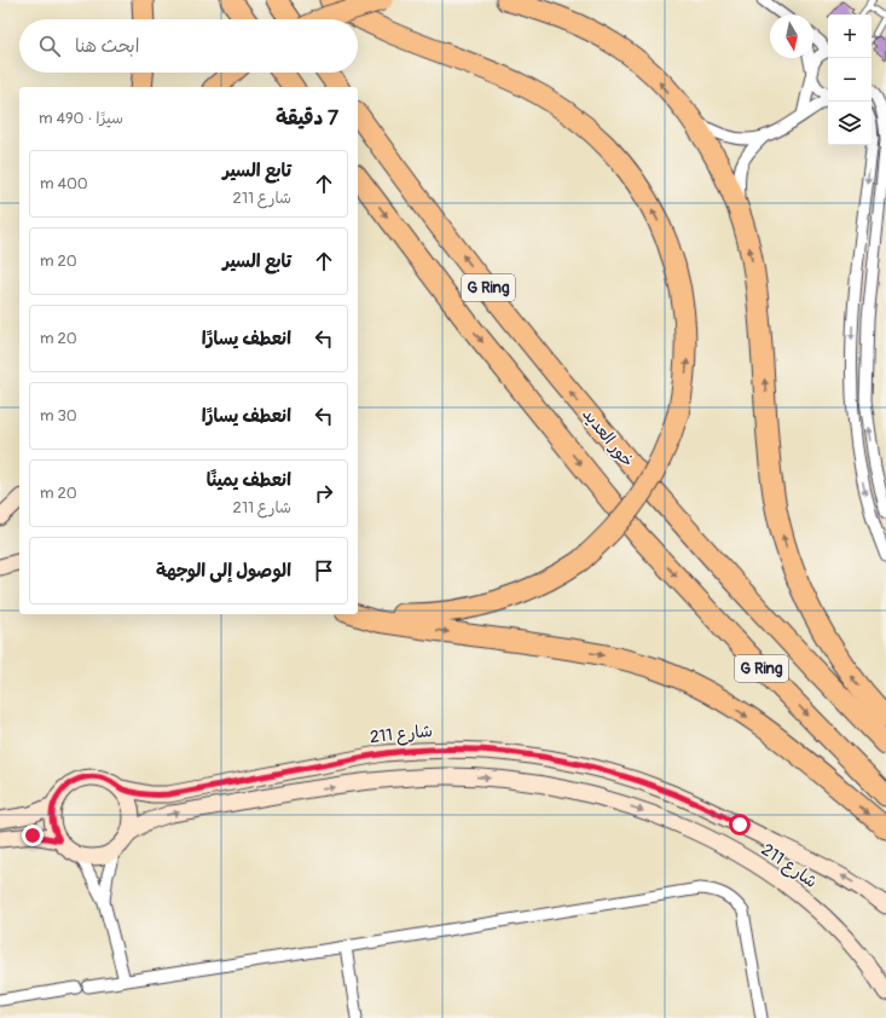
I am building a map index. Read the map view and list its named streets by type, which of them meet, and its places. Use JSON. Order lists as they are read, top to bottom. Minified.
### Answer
{"streets":{"highway":["G Ring","خور العديد"],"main road":["شارع 211"]},"north":"bottom","page":{"map_buttons":["+","−"],"search":"ابحث هنا","heading":["7 دقيقة","سيرًا · 490 m"],"list":[["تابع السير","شارع 211","400 m"],["تابع السير","20 m"],["انعطف يسارًا","20 m"],["انعطف يسارًا","30 m"],["انعطف يمينًا","شارع 211","20 m"],"الوصول إلى الوجهة"]}}
